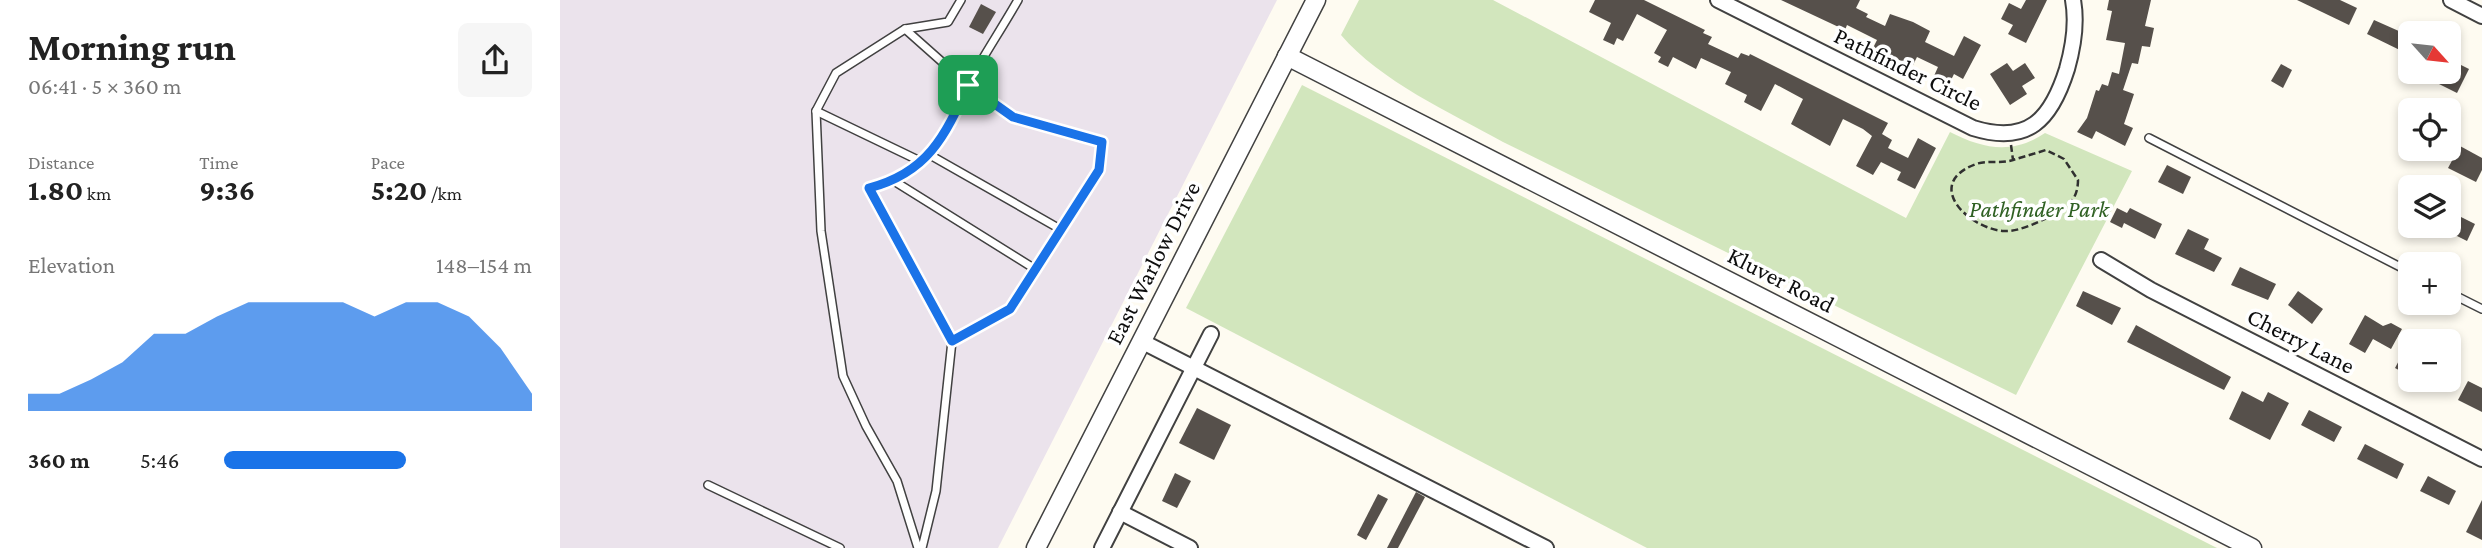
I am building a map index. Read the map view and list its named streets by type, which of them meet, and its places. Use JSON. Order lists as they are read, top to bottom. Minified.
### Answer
{"streets":{"street":["Pathfinder Circle","East Warlow Drive","Kluver Road","Cherry Lane"]},"crossings":[["East Warlow Drive","Kluver Road"]],"parks":["Pathfinder Park"],"north":"bottom right","page":{"heading":["Morning run","06:41 · 5 × 360 m"],"map_buttons":["+","−"],"stats":[["Distance","1.80 km"],["Time","9:36"],["Pace","5:20 /km"]],"chart":["Elevation","148–154 m"],"list":[{"name":"360 m","note":"5:46"}]}}
